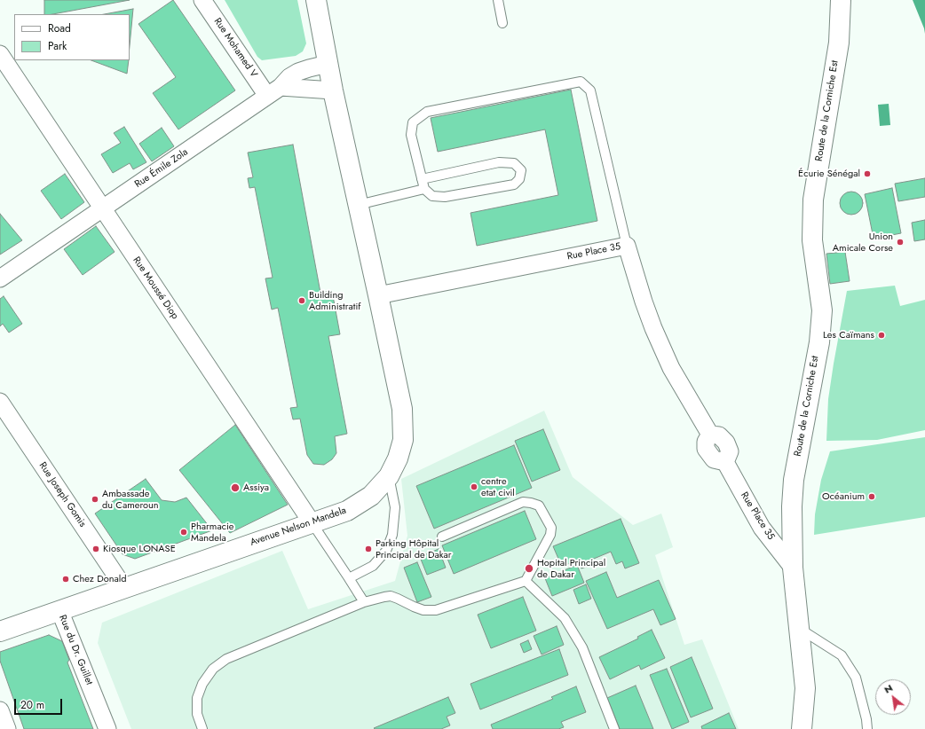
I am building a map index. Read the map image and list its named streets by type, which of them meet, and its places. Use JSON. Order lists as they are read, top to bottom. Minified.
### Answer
{"streets":{"street":["Rue Mohamed V","Route de la Corniche Est","Rue Émile Zola","Rue Place 35","Rue Moussé Diop","Rue Joseph Gomis","Avenue Nelson Mandela","Rue du Dr. Guillet"]},"crossings":[["Rue Mohamed V","Rue Émile Zola"],["Route de la Corniche Est","Rue Place 35"],["Rue Émile Zola","Rue Moussé Diop"],["Rue Émile Zola","Avenue Nelson Mandela"],["Rue Place 35","Avenue Nelson Mandela"],["Rue Moussé Diop","Avenue Nelson Mandela"],["Rue Joseph Gomis","Avenue Nelson Mandela"],["Avenue Nelson Mandela","Rue du Dr. Guillet"]],"places":["Écurie Sénégal","Union Amicale Corse","Building Administratif","Les Caïmans","centre etat civil","Assiya","Océanium","Ambassade du Cameroun","Pharmacie Mandela","Kiosque LONASE","Parking Hôpital Principal de Dakar","Hopital Principal de Dakar","Chez Donald"],"legend":["Road","Park"],"scale_bar":"20 m","north":"top left"}
